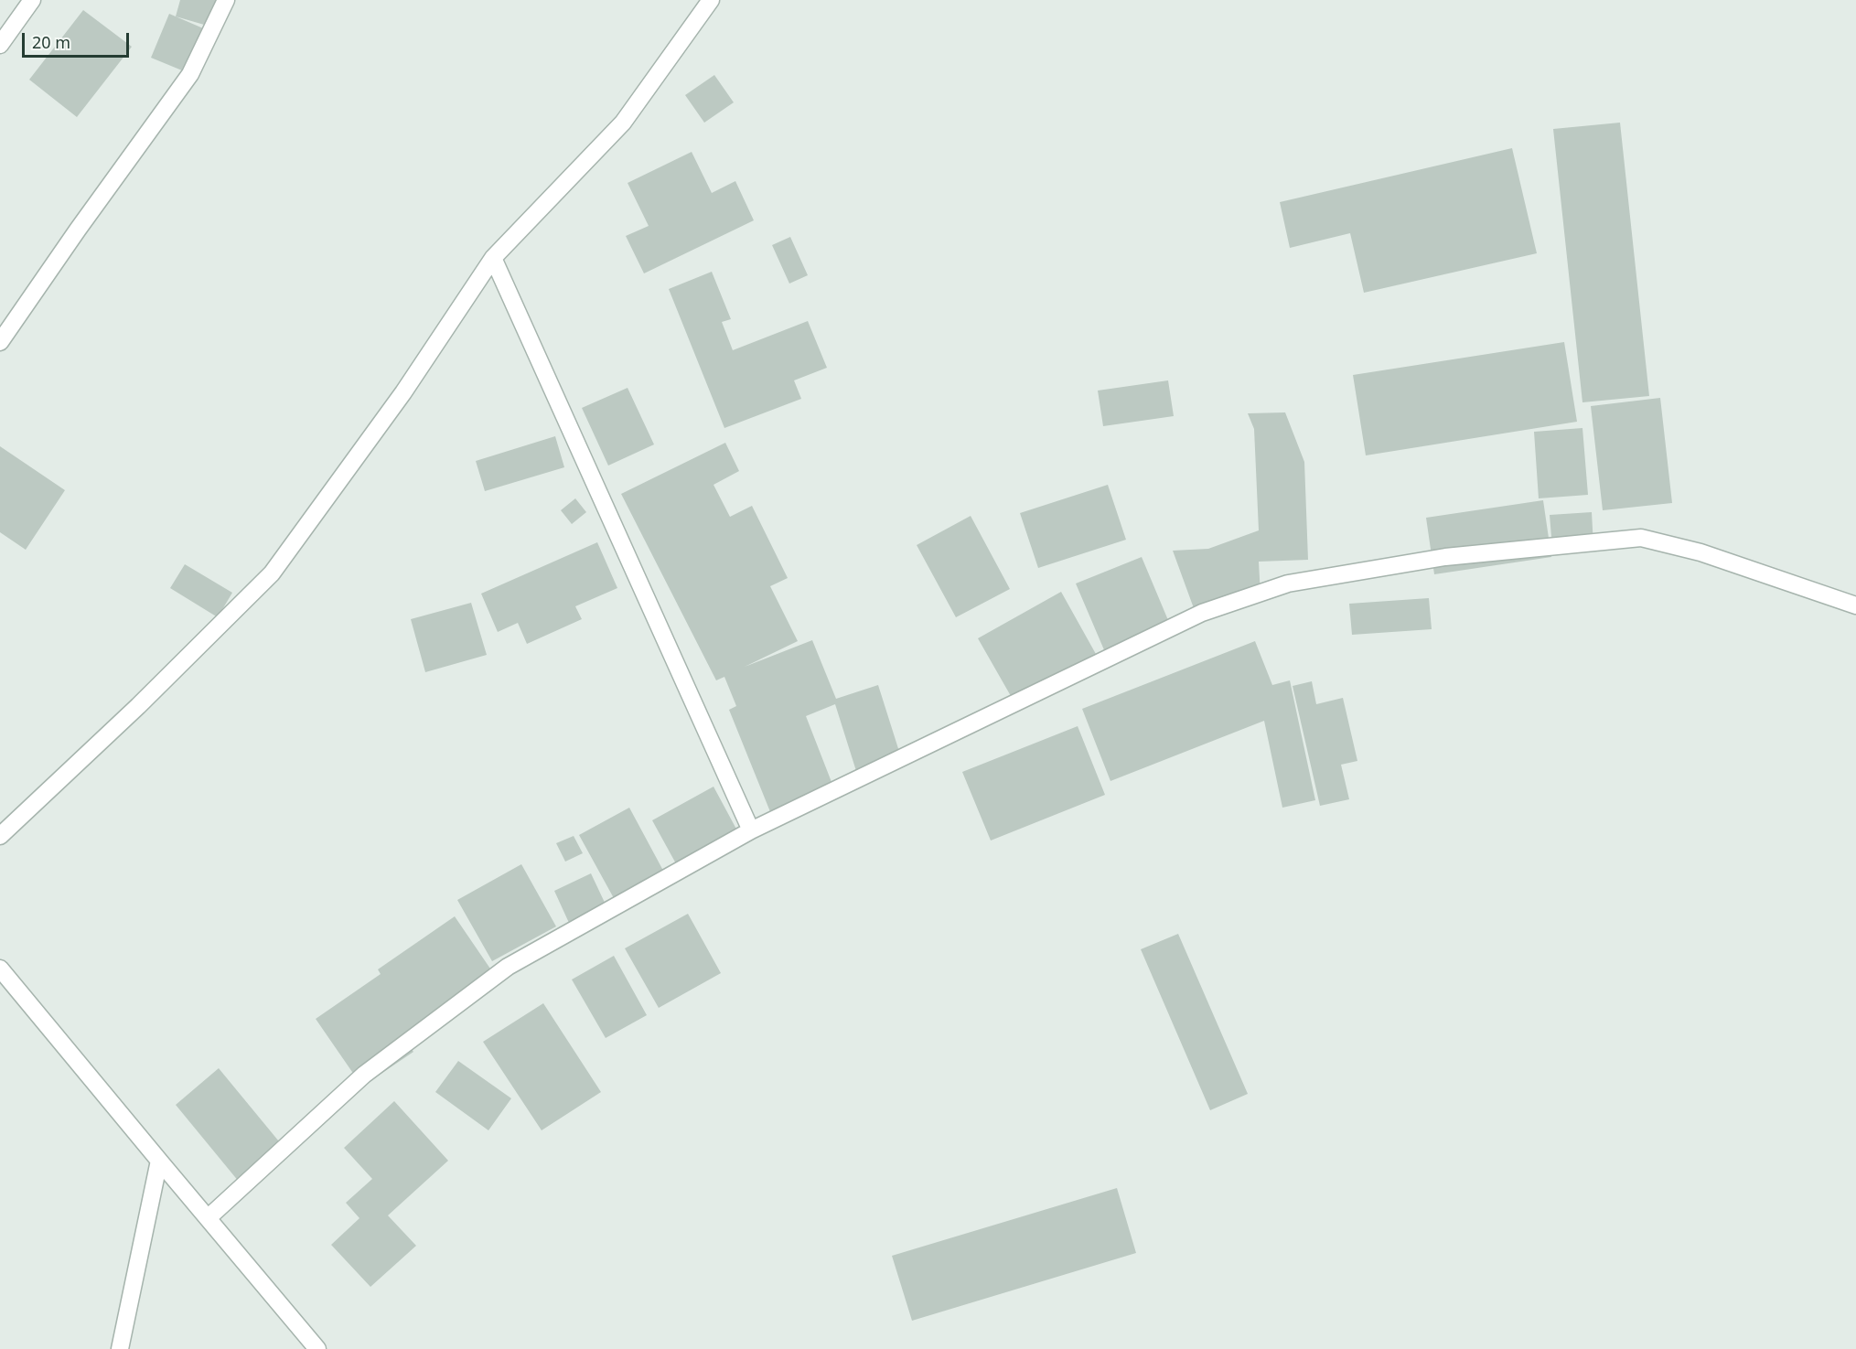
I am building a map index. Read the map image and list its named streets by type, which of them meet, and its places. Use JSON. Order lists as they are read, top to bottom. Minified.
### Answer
{"scale_bar":"20 m"}
